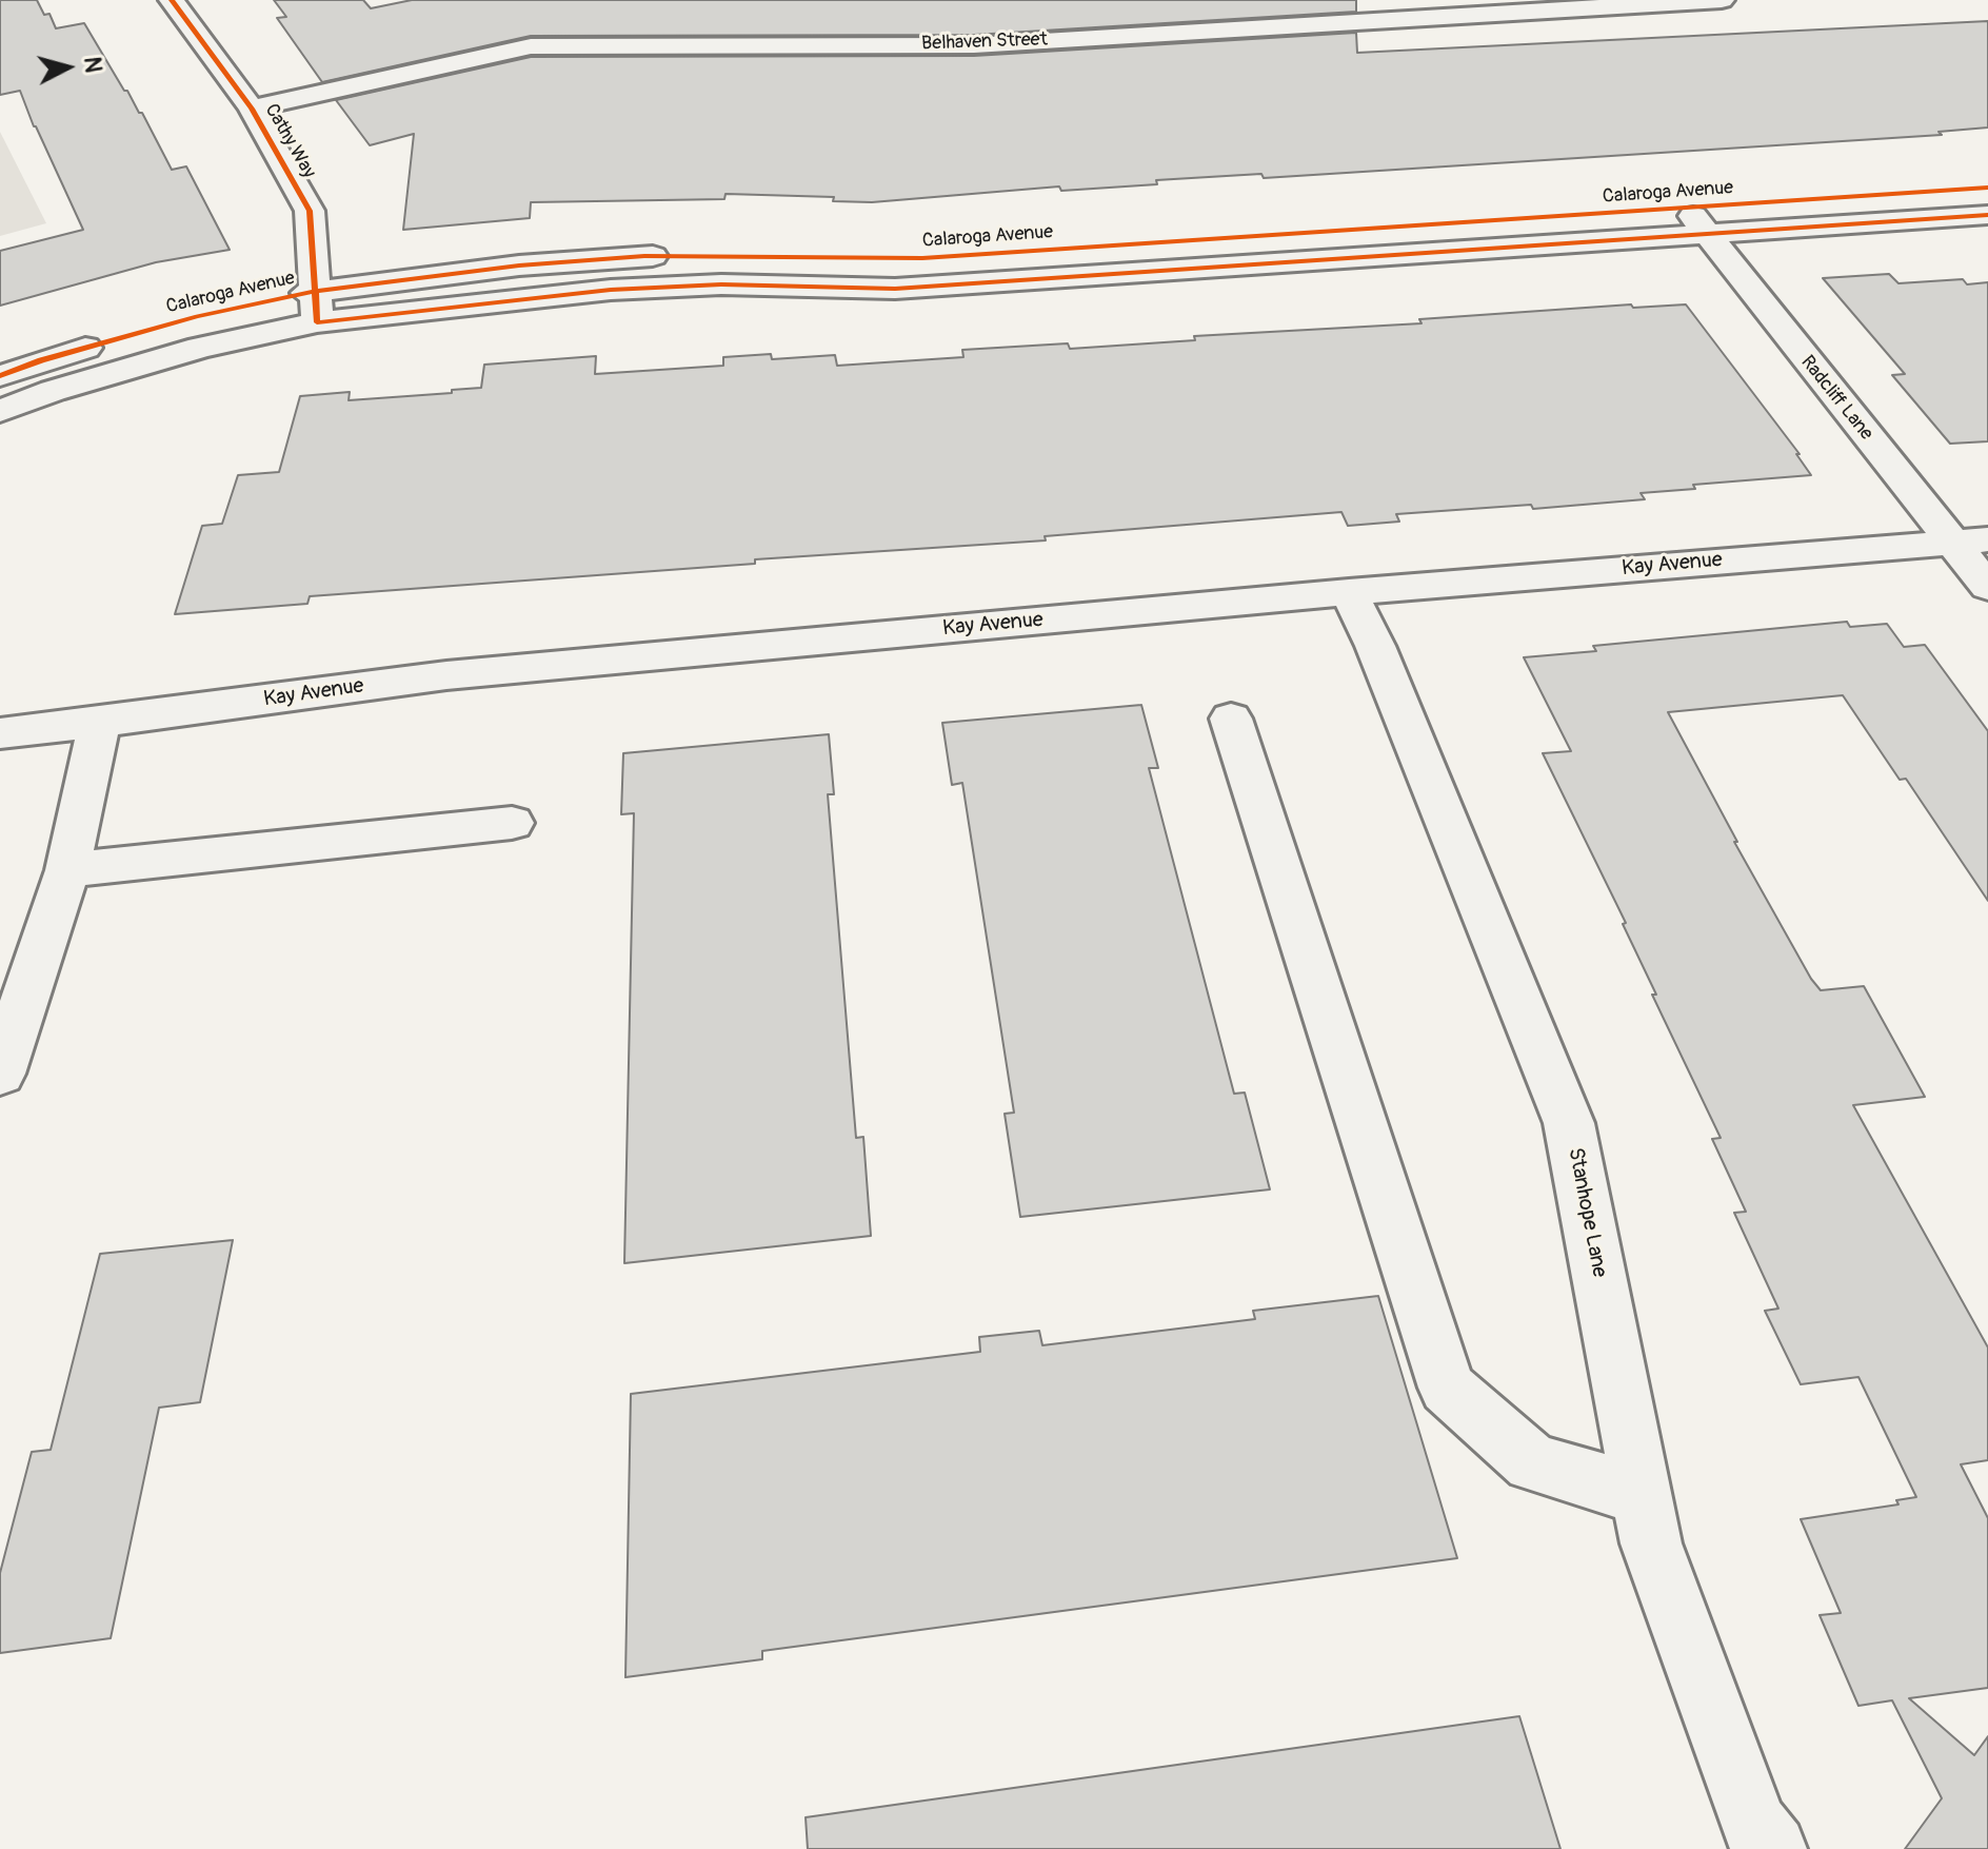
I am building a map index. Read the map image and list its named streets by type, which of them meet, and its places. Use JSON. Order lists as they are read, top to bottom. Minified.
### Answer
{"streets":{"street":["Belhaven Street","Cathy Way","Calaroga Avenue","Radcliff Lane","Kay Avenue","Stanhope Lane"]},"crossings":[["Belhaven Street","Cathy Way"],["Cathy Way","Calaroga Avenue"],["Calaroga Avenue","Radcliff Lane"],["Radcliff Lane","Kay Avenue"],["Kay Avenue","Stanhope Lane"]],"north":"right"}
